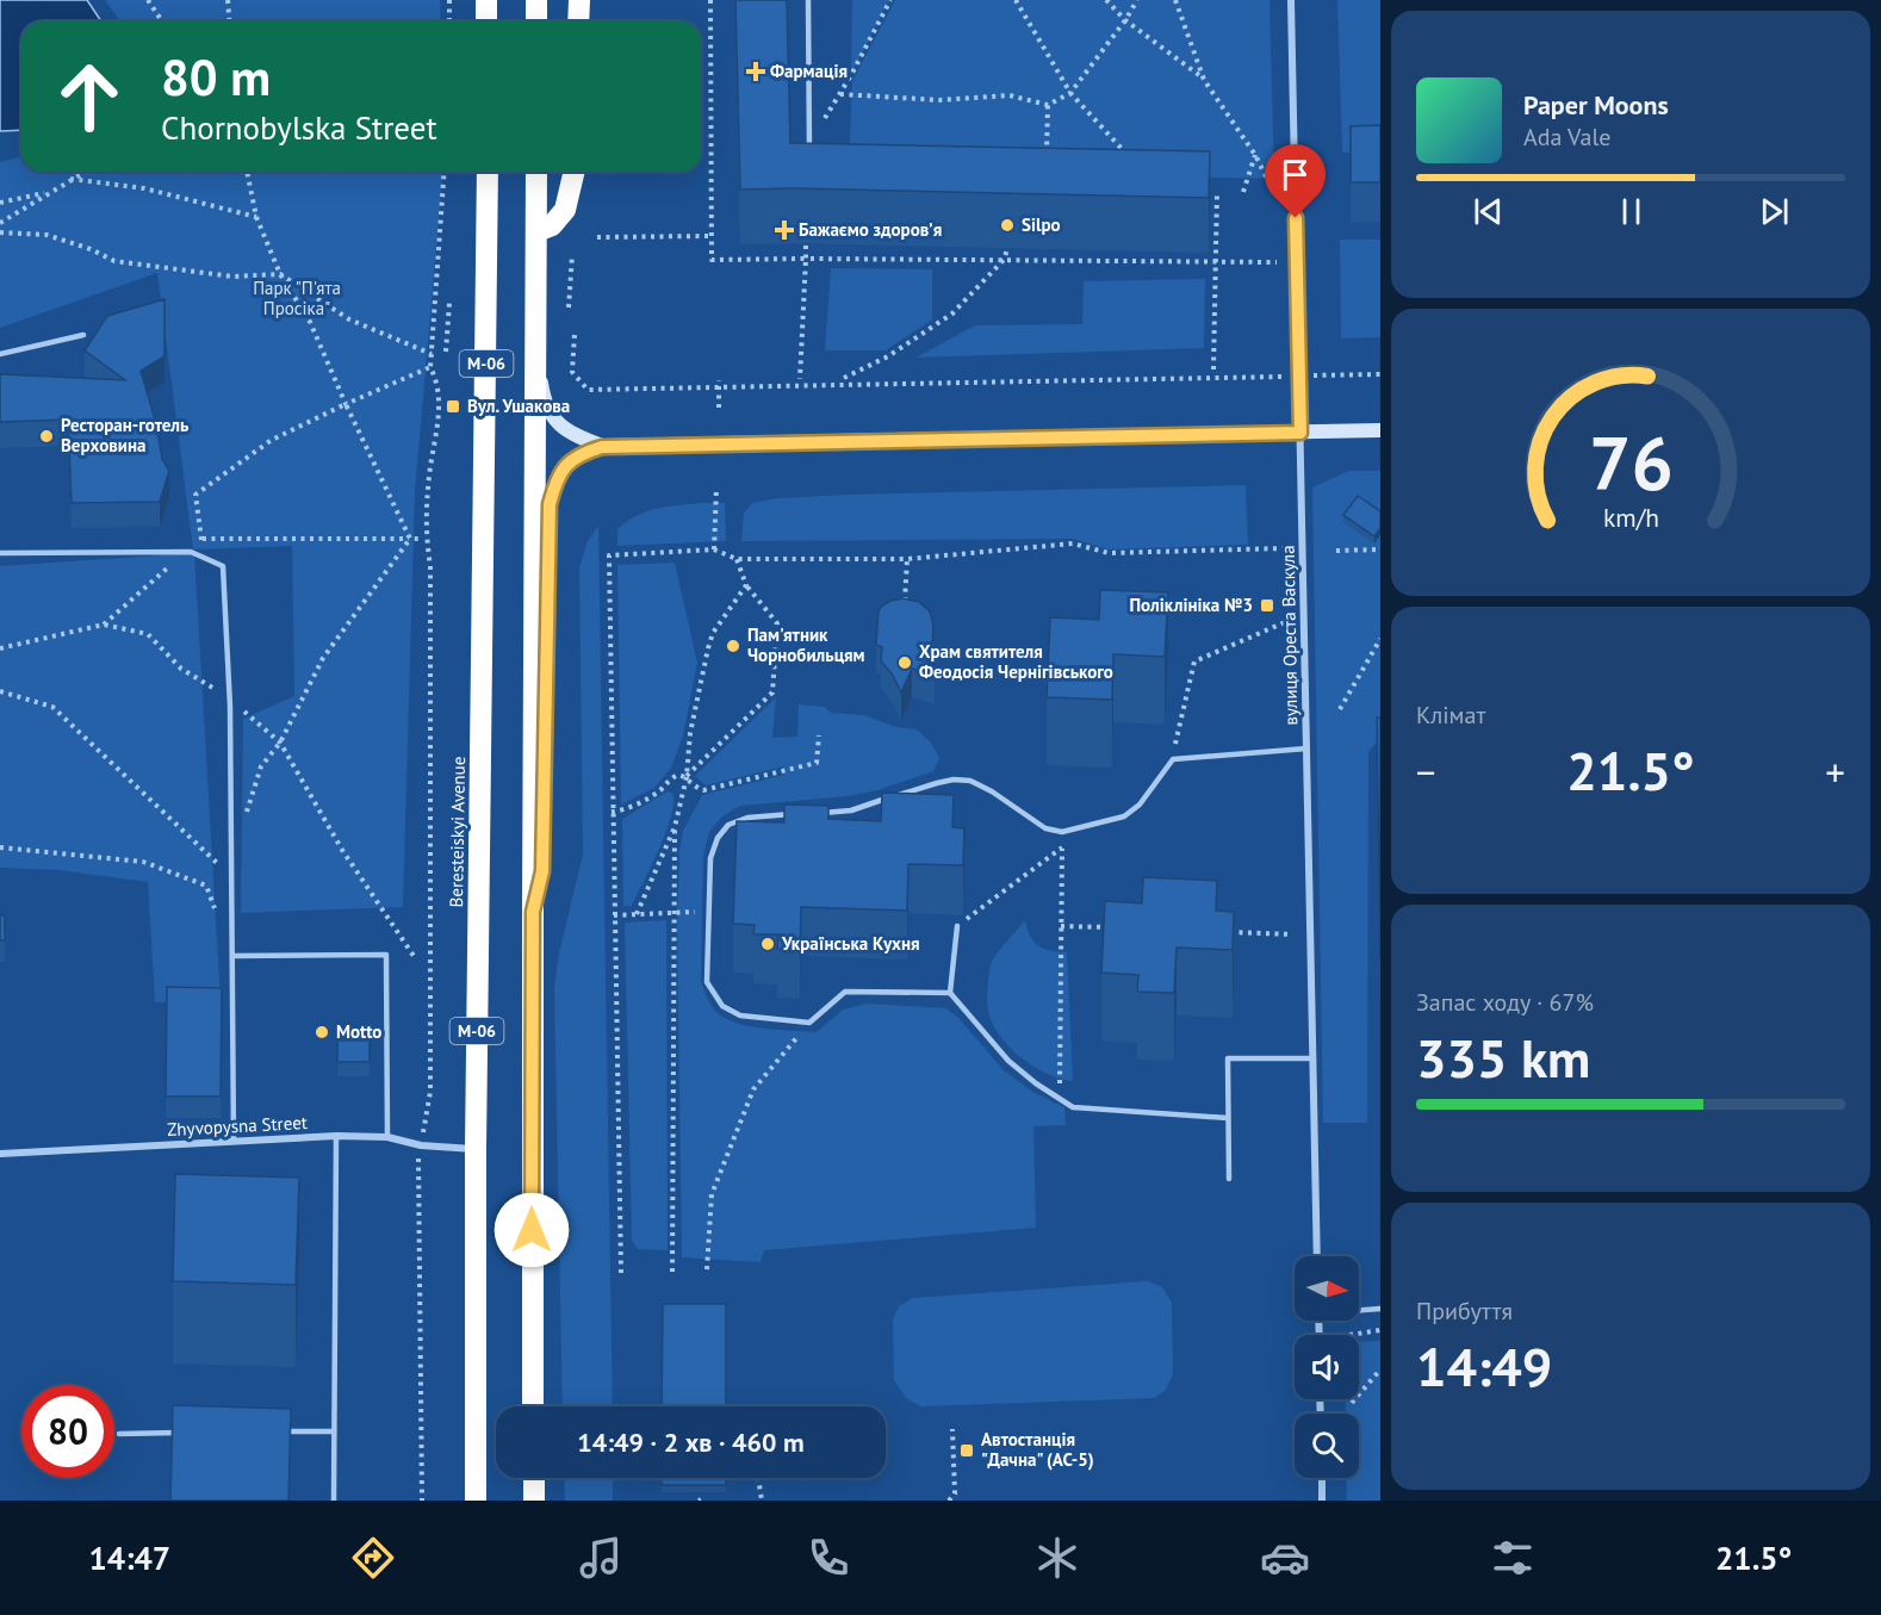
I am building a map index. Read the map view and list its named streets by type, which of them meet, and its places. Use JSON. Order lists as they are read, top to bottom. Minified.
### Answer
{"streets":{"highway":["М-06","Beresteiskyi Avenue"],"street":["вулиця Ореста Васкула","Zhyvopysna Street"]},"crossings":[["Beresteiskyi Avenue","Zhyvopysna Street"]],"parks":["Парк \"П'ята Просіка\""],"places":{"health":["Фармація","Бажаємо здоровʼя"],"other":["Silpo","Ресторан-готель Верховина","Пам'ятник Чорнобильцям","Храм святителя Феодосія Чернігівського","Українська Кухня","Motto"],"transit":["Вул. Ушакова","Поліклініка №3","Автостанція \"Дачна\" (АС-5)"]},"north":"right","page":{"turn":["80 m","Chornobylska Street"],"song":["Paper Moons","Ada Vale"],"tile":["Клімат",["Запас ходу · 67%","335 km"],["Прибуття","14:49"]],"heat":["−","21.5°","+"],"limit":"80","trip":"14:49 · 2 хв · 460 m","tabs":["14:47","21.5°"],"gauge":["76","km/h"]}}
